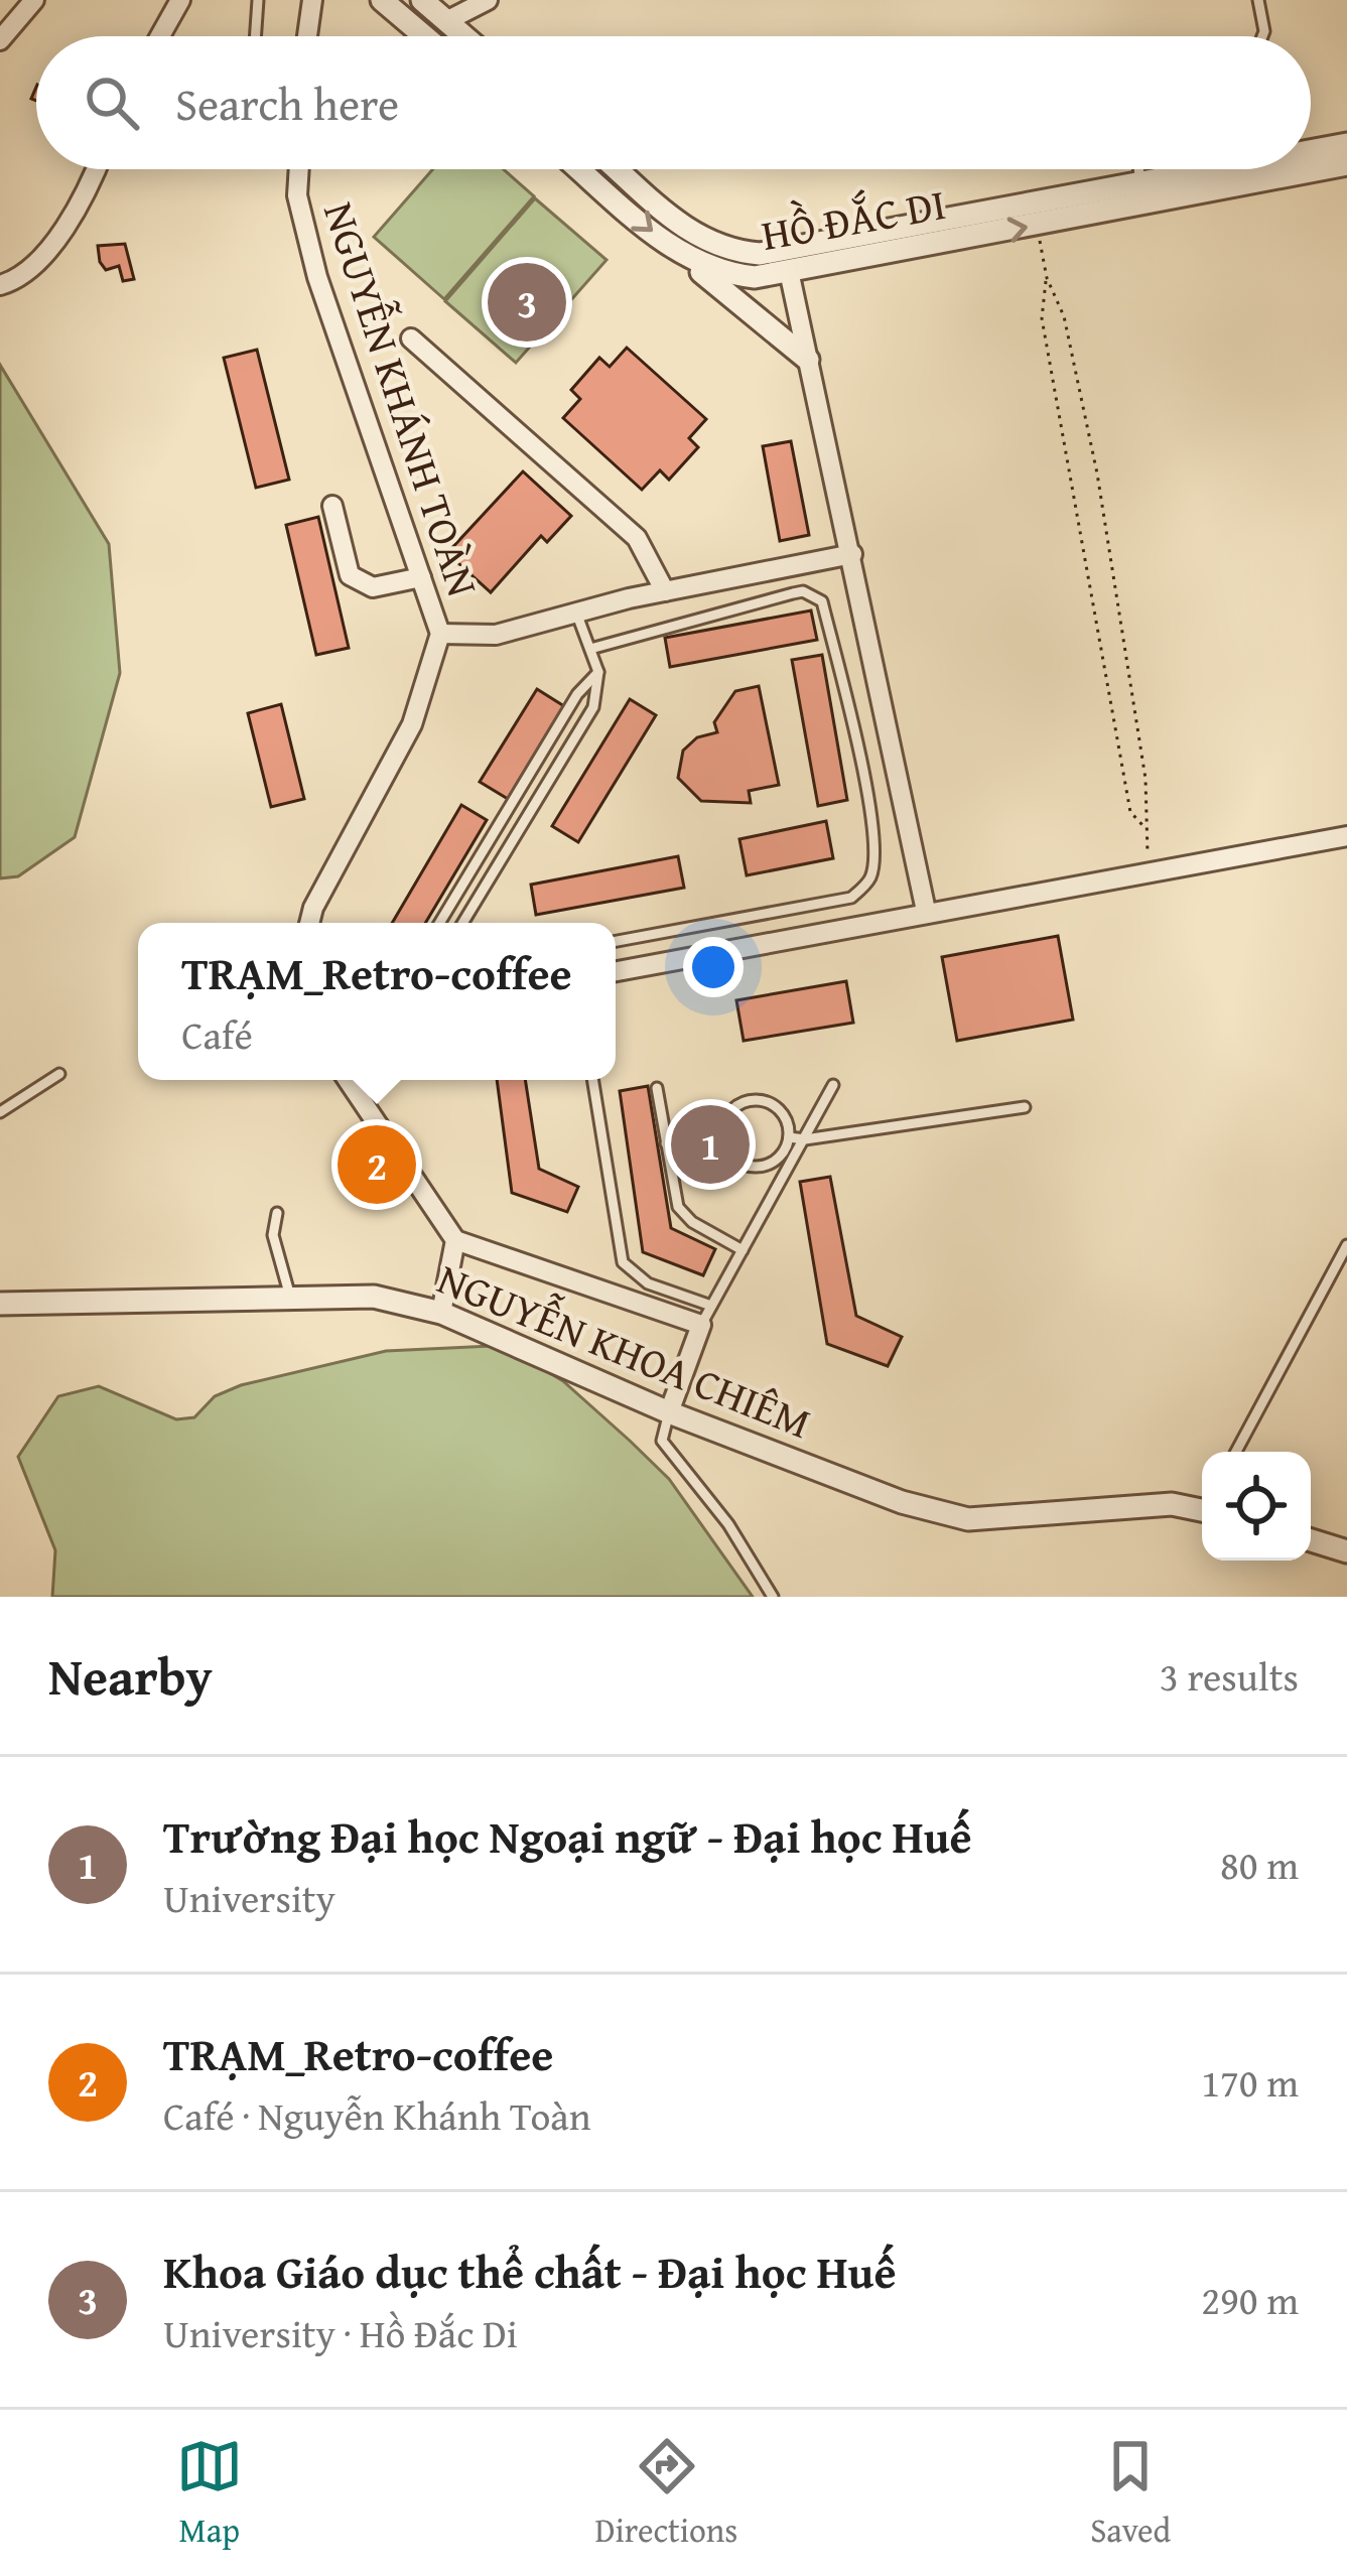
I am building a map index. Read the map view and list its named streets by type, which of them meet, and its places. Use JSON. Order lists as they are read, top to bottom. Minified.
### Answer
{"streets":{"street":["HỒ ĐẮC DI","NGUYỄN KHÁNH TOÀN","NGUYỄN KHOA CHIÊM"]},"page":{"search":"Search here","pins":["3","1","2"],"popup":["TRẠM_Retro-coffee","Café"],"heading":["Nearby","3 results"],"list":[{"mark":"1","name":"Trường Đại học Ngoại ngữ - Đại học Huế","note":"University","value":"80 m"},{"mark":"2","name":"TRẠM_Retro-coffee","note":"Café · Nguyễn Khánh Toàn","value":"170 m"},{"mark":"3","name":"Khoa Giáo dục thể chất - Đại học Huế","note":"University · Hồ Đắc Di","value":"290 m"}],"nav":["Map","Directions","Saved"]}}
